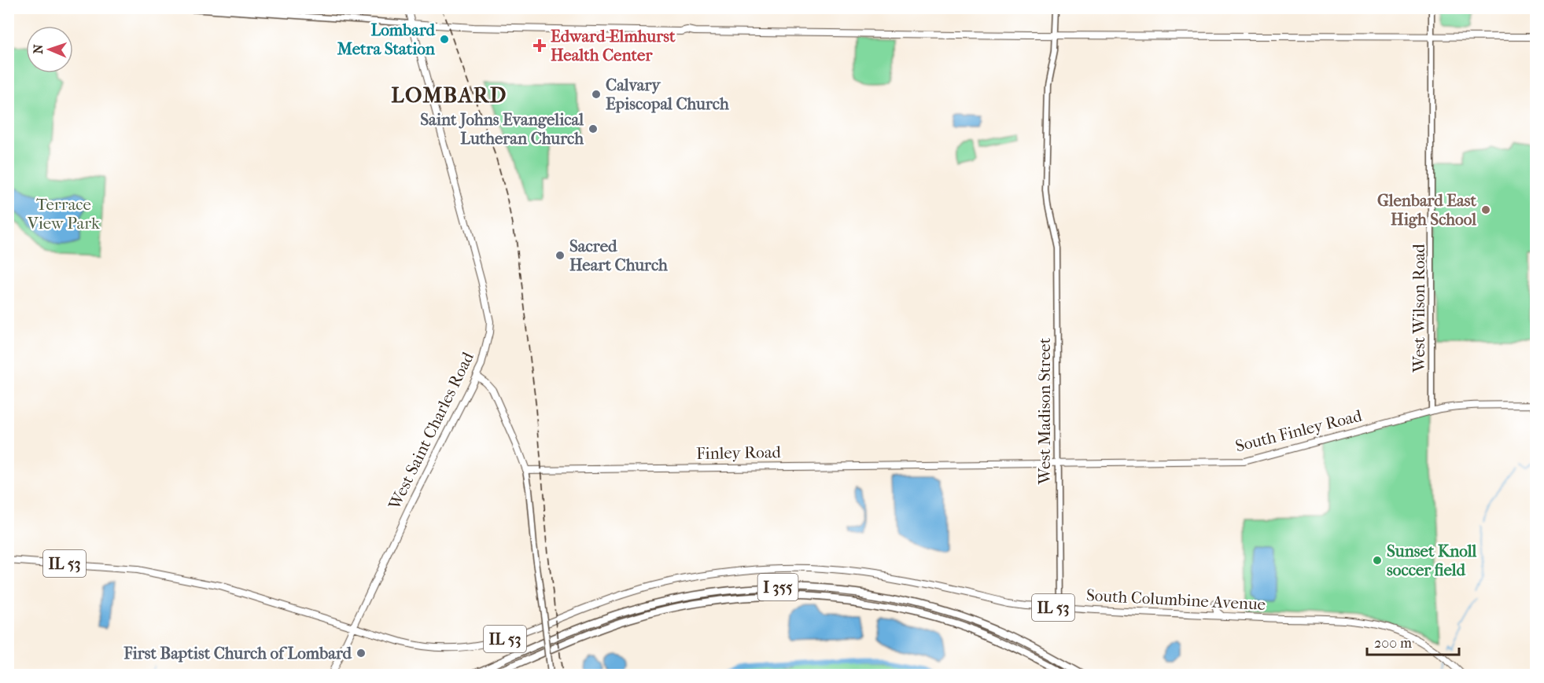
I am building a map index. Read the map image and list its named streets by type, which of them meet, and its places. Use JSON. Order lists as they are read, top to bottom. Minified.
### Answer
{"streets":{"highway":["I 355"],"main road":["West Saint Charles Road","South Finley Road","Finley Road","IL 53","South Columbine Avenue"],"street":["West Wilson Road","West Madison Street"]},"crossings":[["West Wilson Road","South Finley Road"],["West Madison Street","South Finley Road"],["West Madison Street","South Columbine Avenue"],["West Saint Charles Road","IL 53"],["West Saint Charles Road","South Columbine Avenue"],["South Finley Road","Finley Road"],["IL 53","South Columbine Avenue"]],"districts":["LOMBARD"],"parks":["Terrace View Park"],"places":{"other":["Lombard Metra Station","Calvary Episcopal Church","Saint Johns Evangelical Lutheran Church","Glenbard East High School","Sacred Heart Church","Sunset Knoll soccer field","First Baptist Church of Lombard"],"health":["Edward-Elmhurst Health Center"]},"scale_bar":"200 m","north":"left"}
